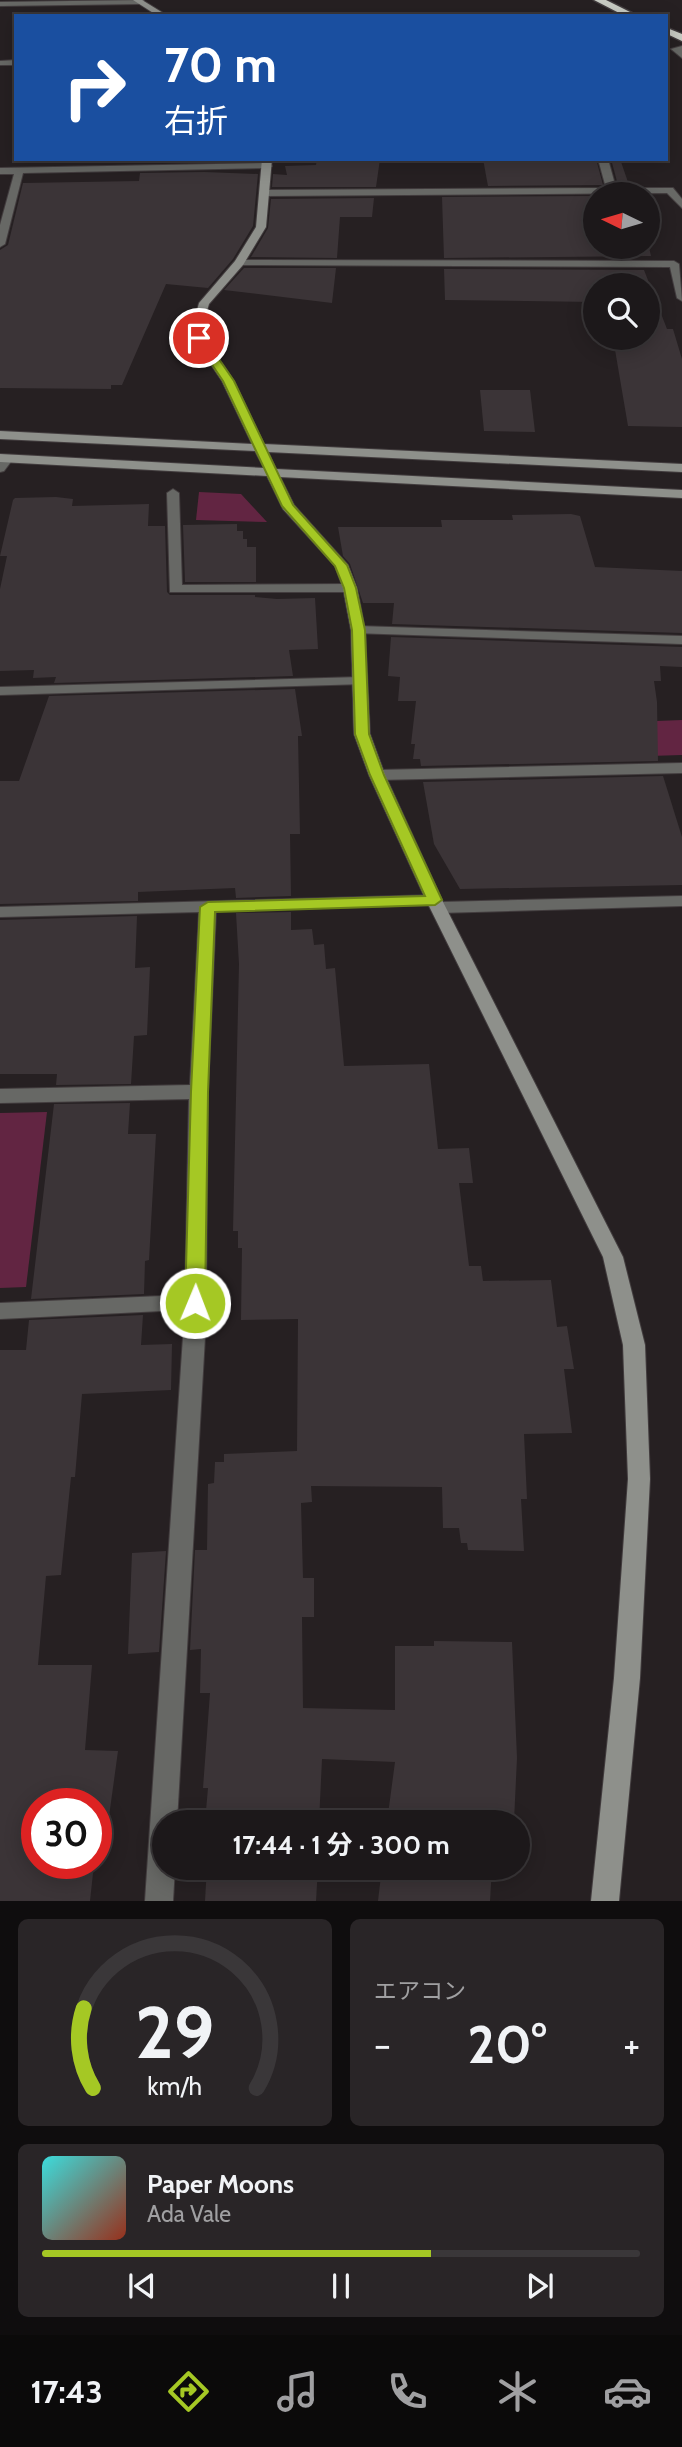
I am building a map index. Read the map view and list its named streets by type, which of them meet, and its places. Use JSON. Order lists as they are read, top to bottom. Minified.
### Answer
{"north":"left","page":{"turn":["70 m","右折"],"limit":"30","trip":"17:44 · 1 分 · 300 m","tile":"エアコン","heat":["−","20°","+"],"song":["Paper Moons","Ada Vale"],"tabs":"17:43","gauge":["29","km/h"]}}
